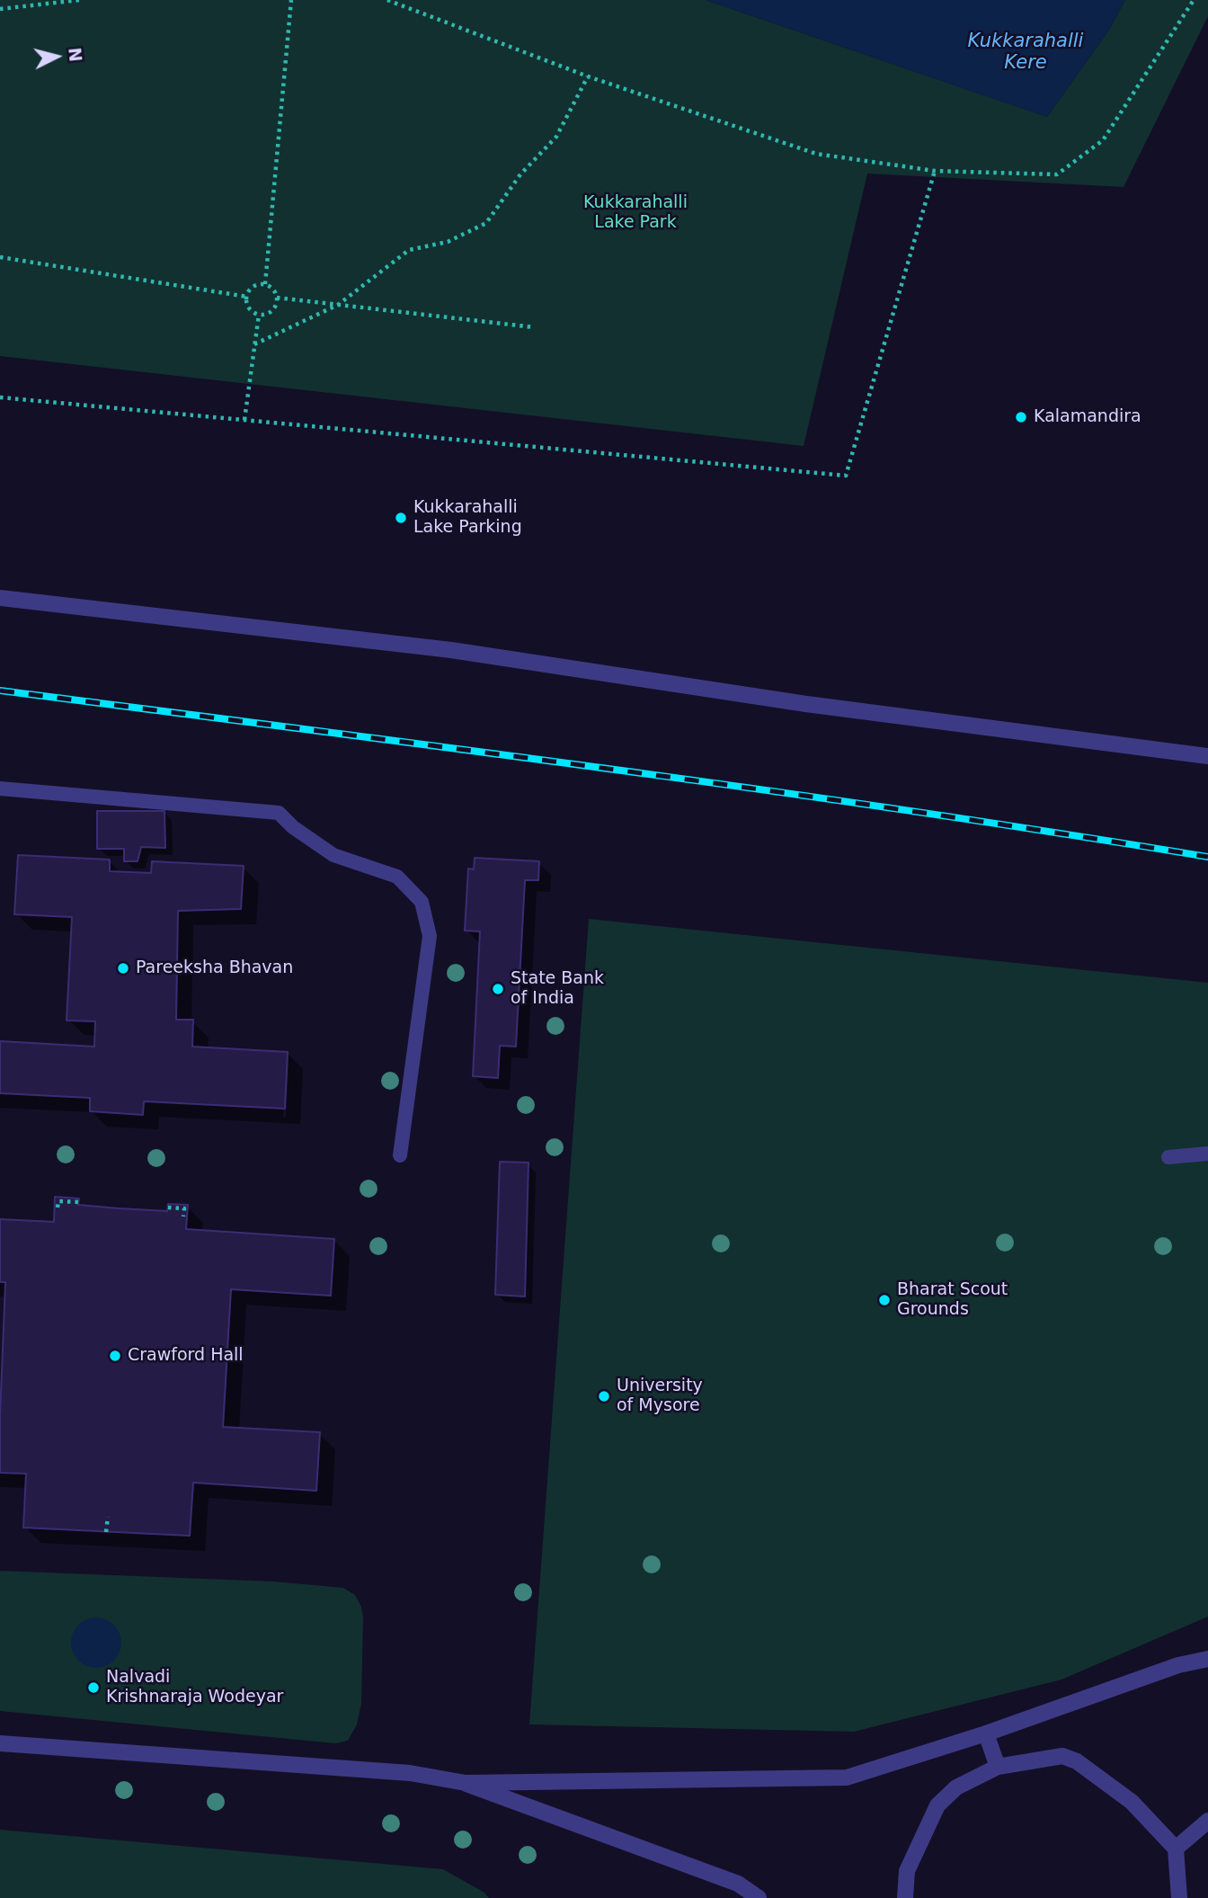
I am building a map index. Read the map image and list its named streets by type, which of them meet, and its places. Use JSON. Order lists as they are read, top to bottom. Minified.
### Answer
{"water":["Kukkarahalli Kere"],"parks":["Kukkarahalli Lake Park"],"places":["Kalamandira","Kukkarahalli Lake Parking","Pareeksha Bhavan","State Bank of India","Bharat Scout Grounds","Crawford Hall","University of Mysore","Nalvadi Krishnaraja Wodeyar"],"north":"right"}
